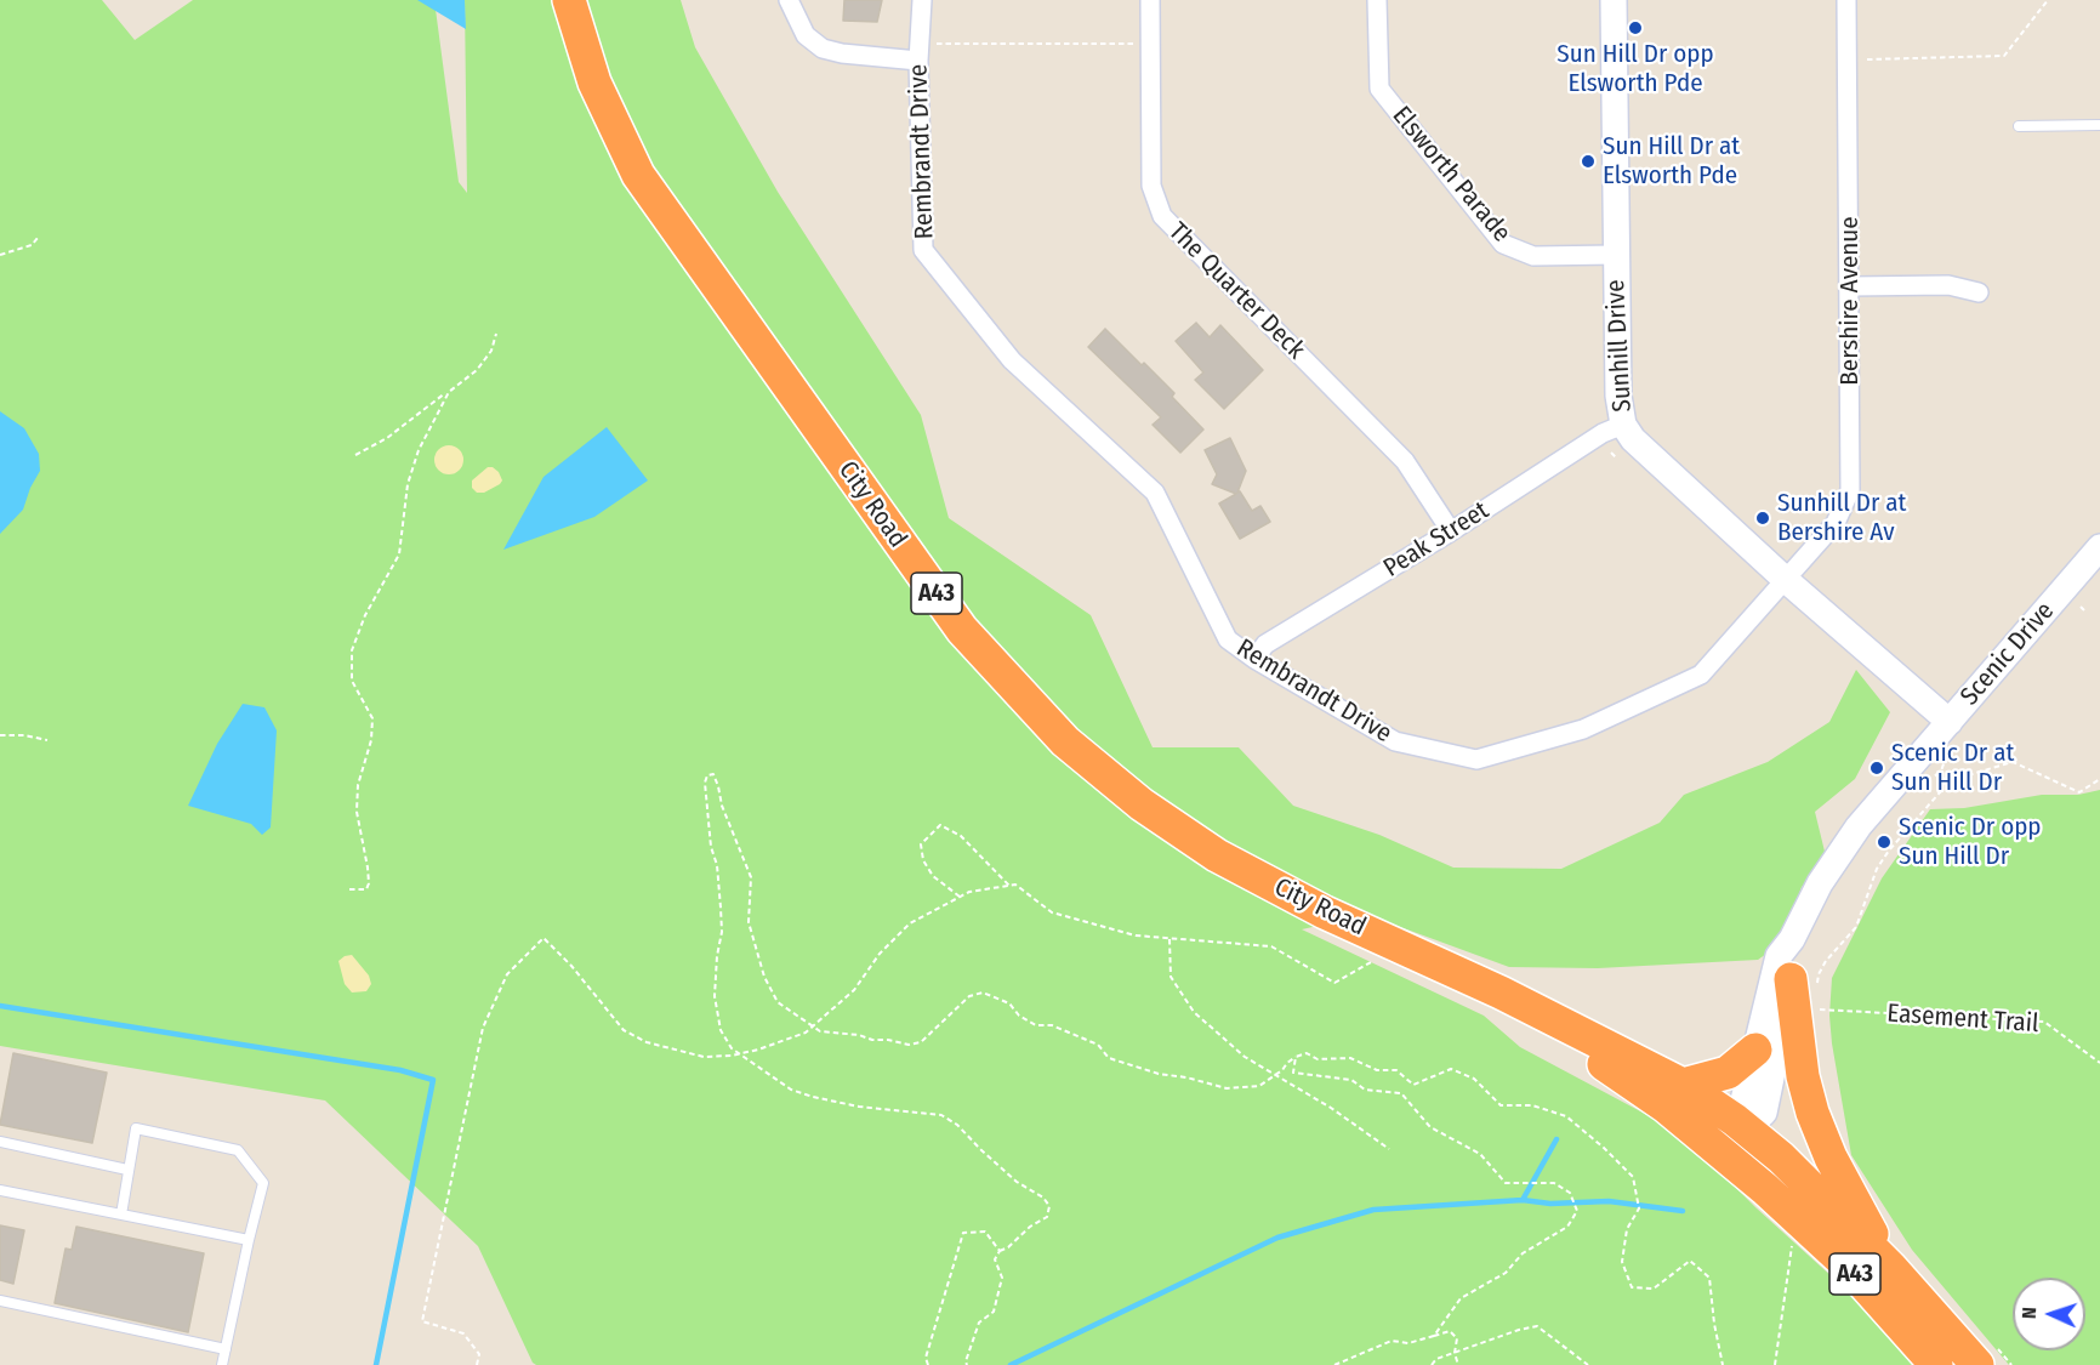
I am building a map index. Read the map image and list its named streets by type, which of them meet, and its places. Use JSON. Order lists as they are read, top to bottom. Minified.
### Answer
{"streets":{"highway":["City Road","A43"],"main road":["Sunhill Drive","Scenic Drive"],"street":["Rembrandt Drive","Elsworth Parade","The Quarter Deck","Bershire Avenue","Peak Street"],"path":["Easement Trail"]},"crossings":[["Rembrandt Drive","Bershire Avenue"],["Rembrandt Drive","Sunhill Drive"],["Rembrandt Drive","Peak Street"],["Elsworth Parade","Sunhill Drive"],["The Quarter Deck","Peak Street"],["Bershire Avenue","Sunhill Drive"],["Sunhill Drive","Peak Street"],["Sunhill Drive","Scenic Drive"],["City Road","Scenic Drive"]],"places":["Sun Hill Dr opp Elsworth Pde","Sun Hill Dr at Elsworth Pde","Sunhill Dr at Bershire Av","Scenic Dr at Sun Hill Dr","Scenic Dr opp Sun Hill Dr"],"north":"left"}
